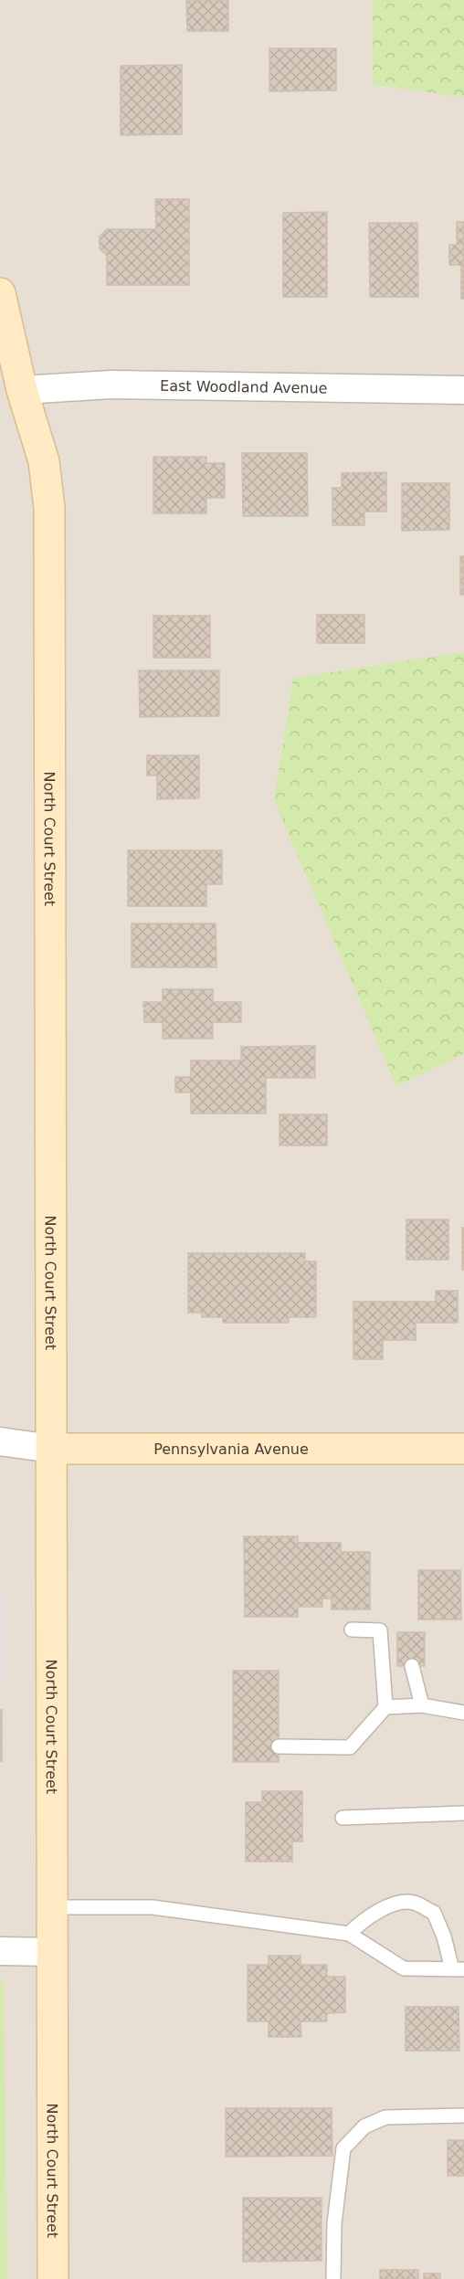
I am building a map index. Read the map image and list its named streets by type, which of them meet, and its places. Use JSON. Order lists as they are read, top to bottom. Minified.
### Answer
{"streets":{"main road":["North Court Street","Pennsylvania Avenue"],"street":["East Woodland Avenue"]},"crossings":[["East Woodland Avenue","North Court Street"],["North Court Street","Pennsylvania Avenue"]]}
